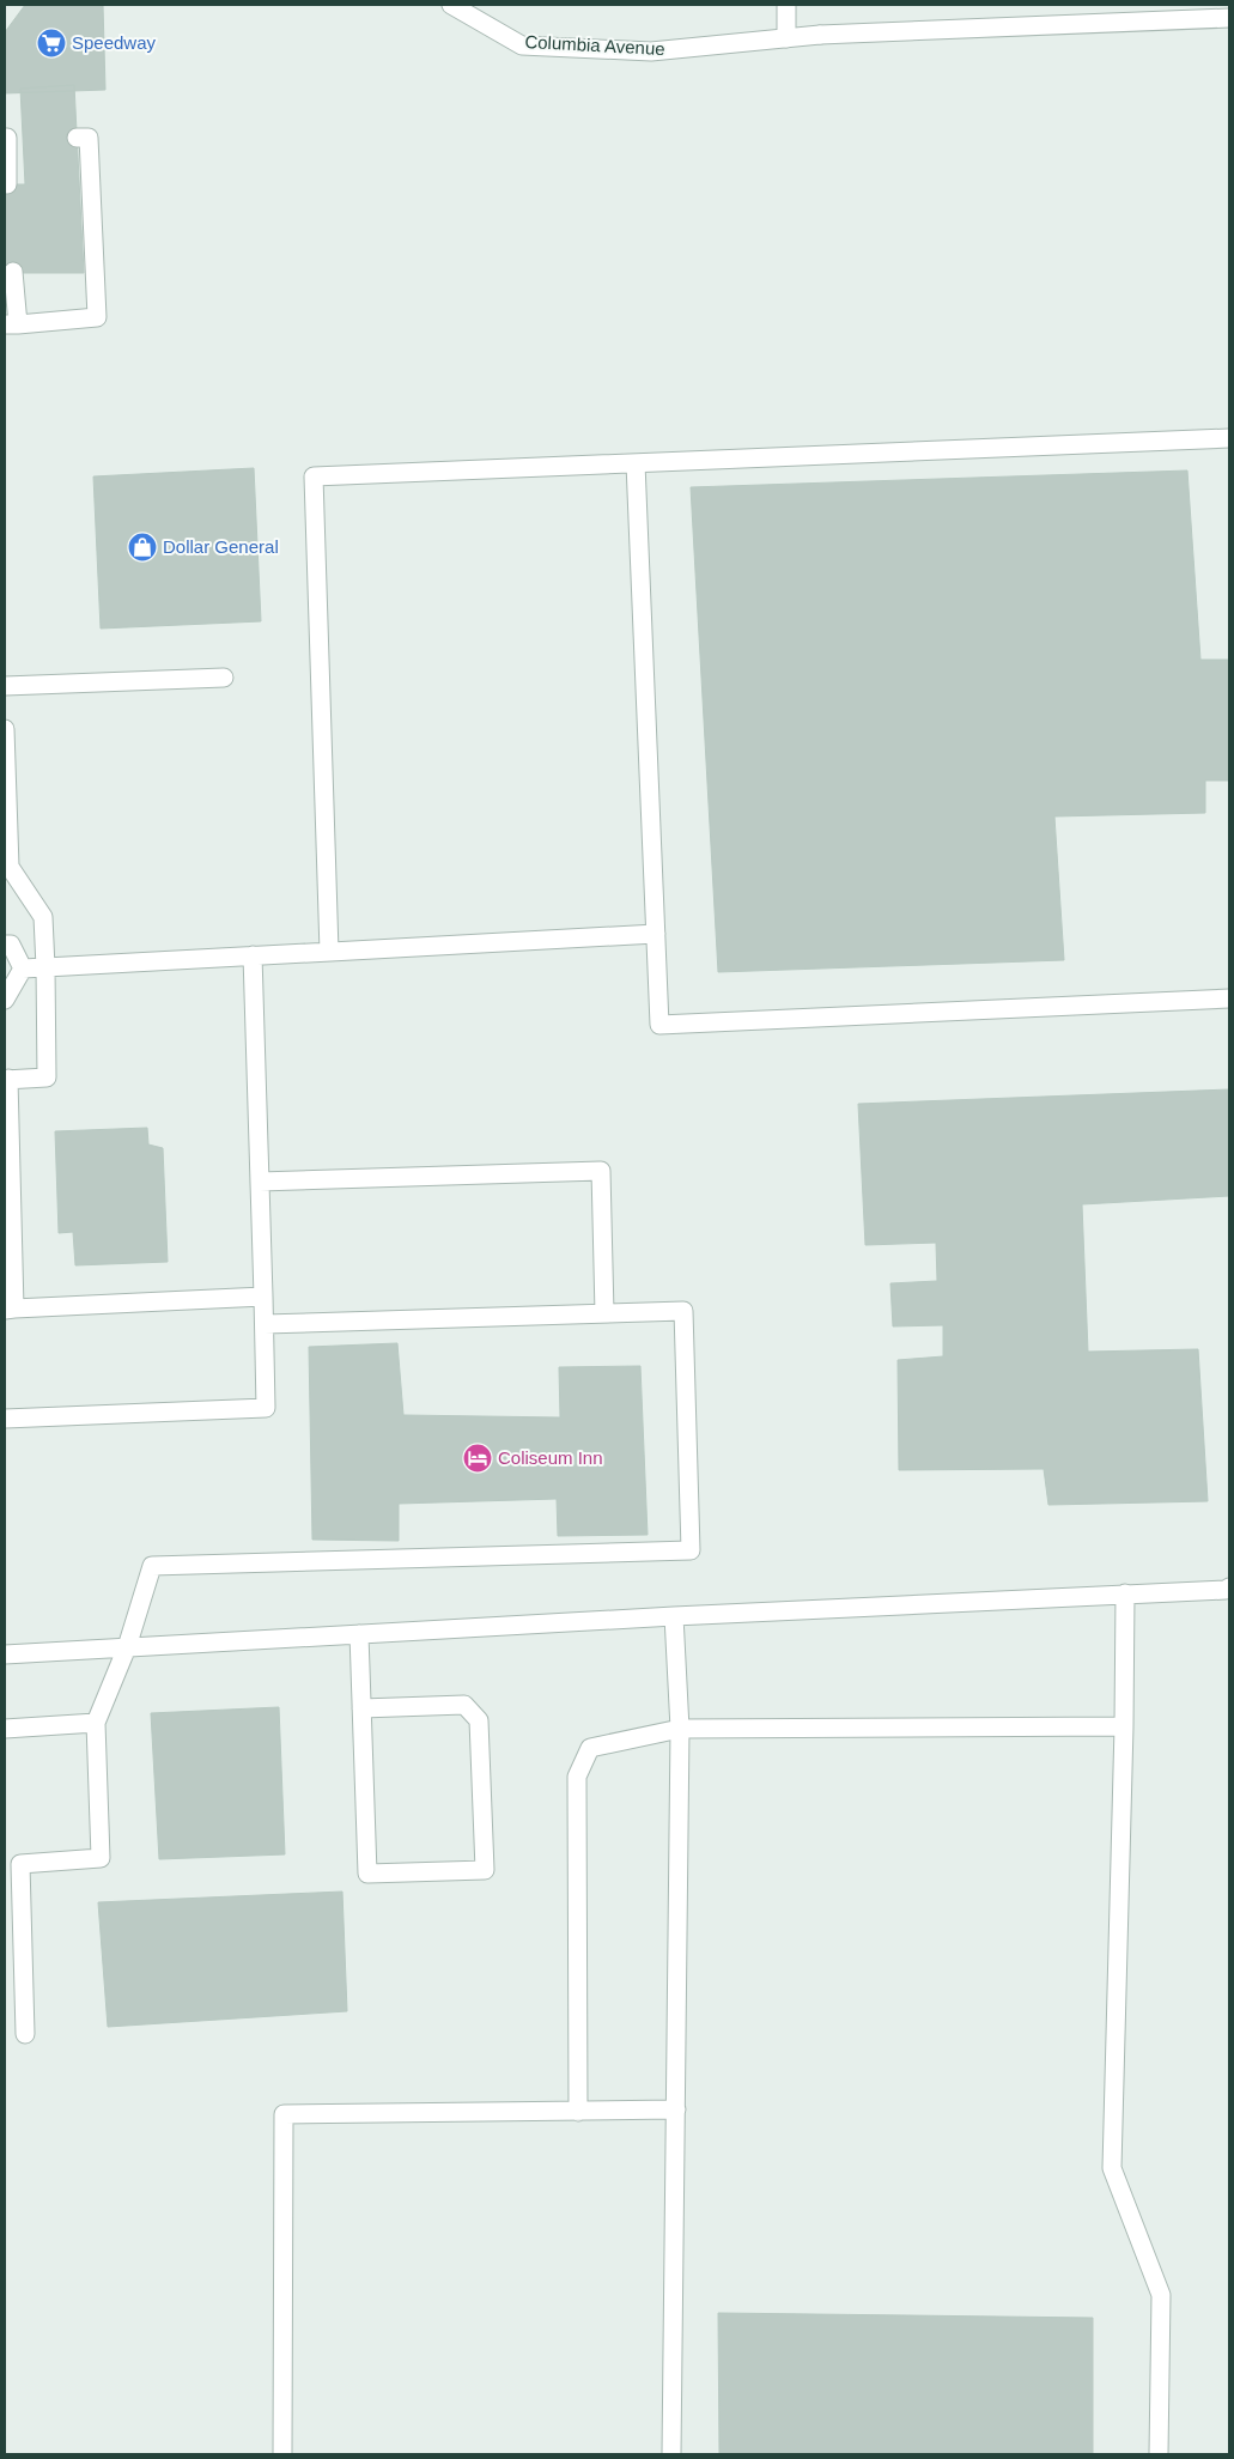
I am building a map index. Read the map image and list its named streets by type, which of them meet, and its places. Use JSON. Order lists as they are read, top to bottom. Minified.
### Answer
{"streets":{"street":["Columbia Avenue"]},"places":{"supermarket":["Speedway"],"shop":["Dollar General"],"hotel":["Coliseum Inn"]}}
